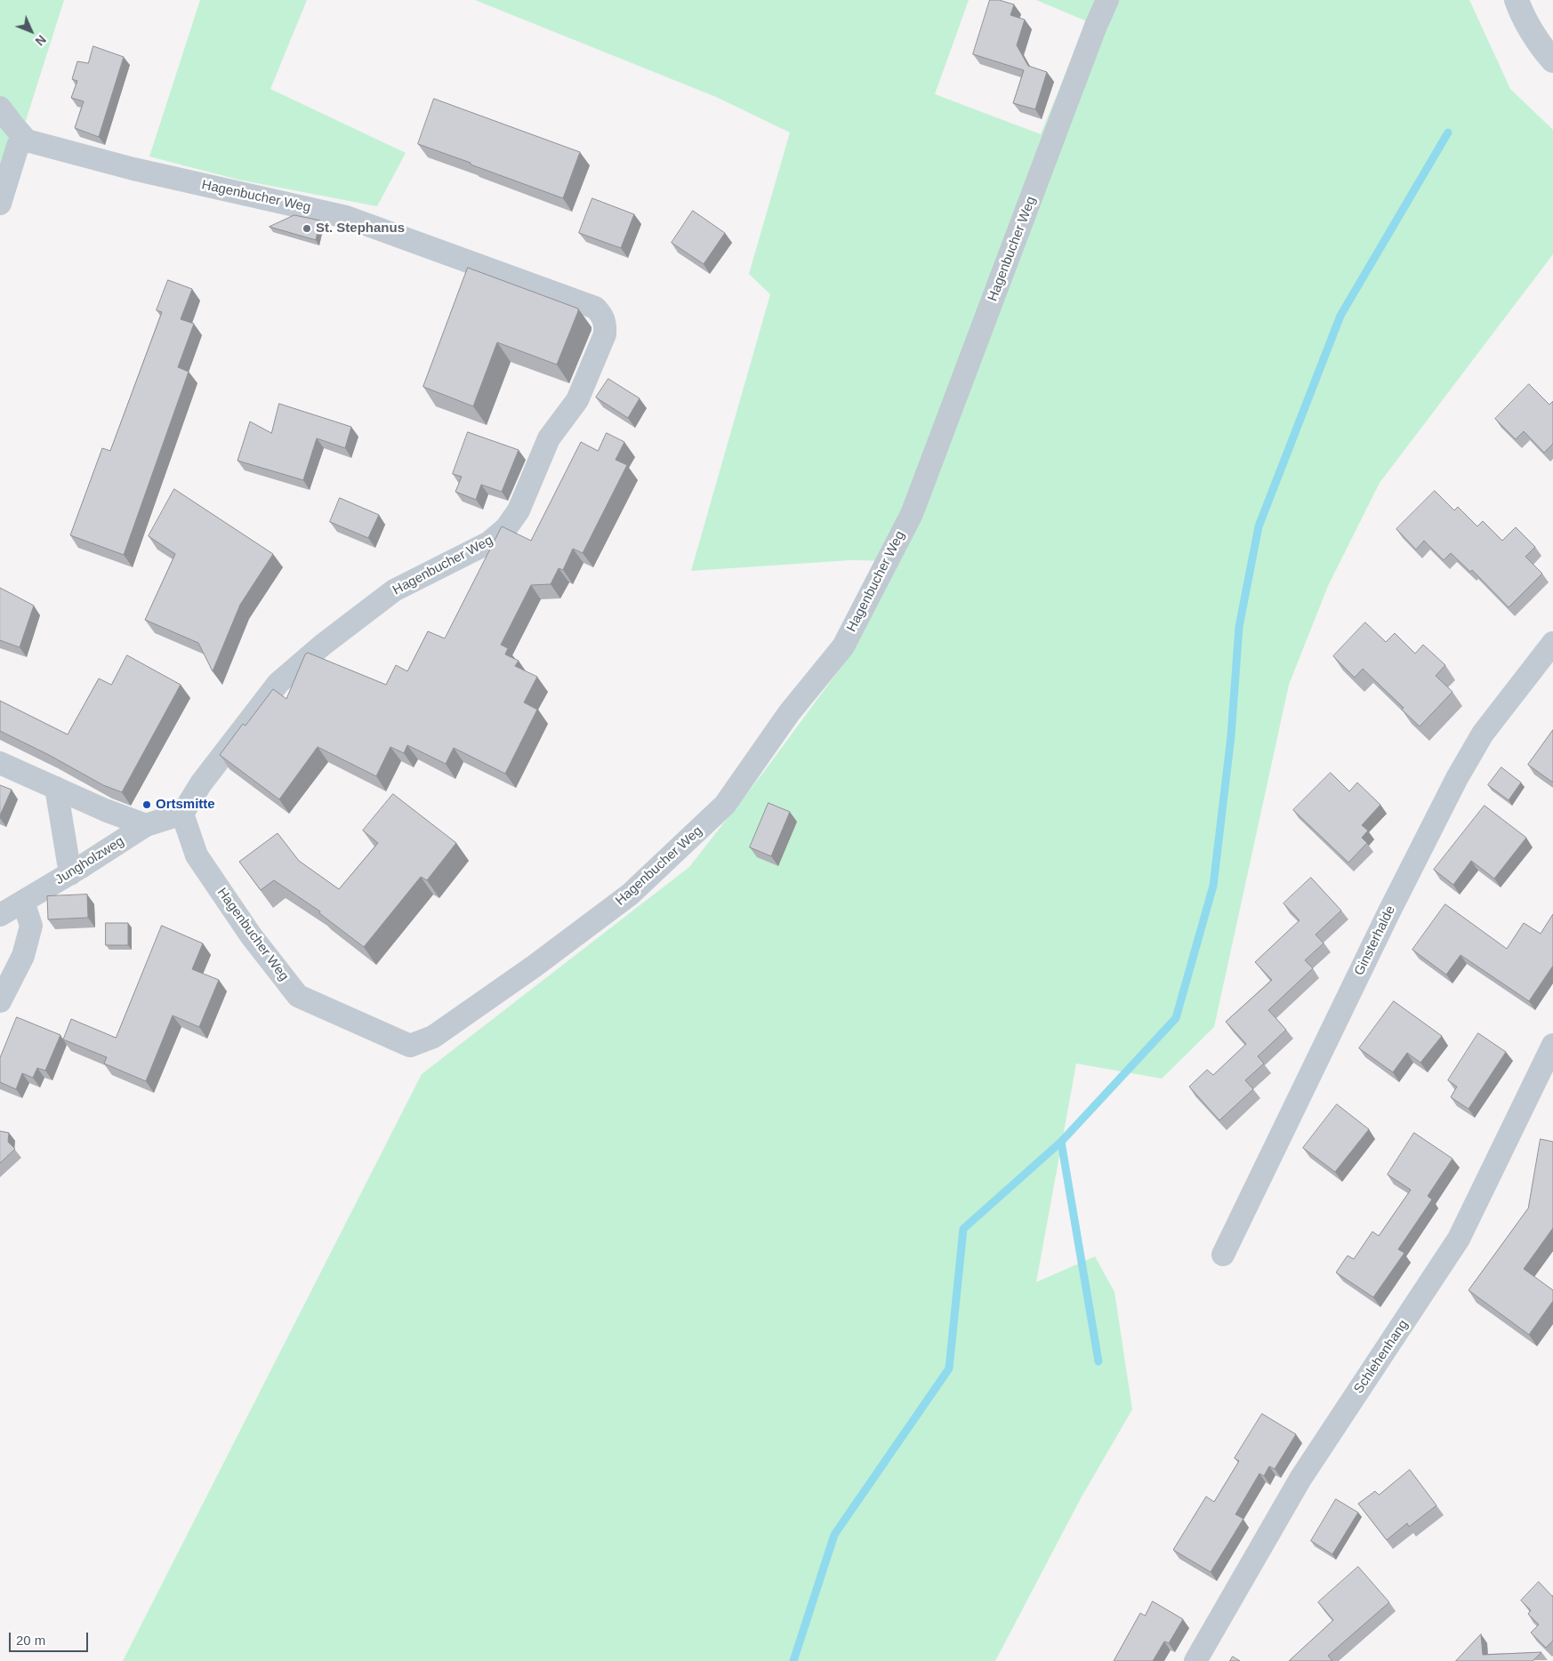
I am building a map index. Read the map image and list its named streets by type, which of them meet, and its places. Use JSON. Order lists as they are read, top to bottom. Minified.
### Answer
{"streets":{"street":["Hagenbucher Weg","Jungholzweg","Ginsterhalde","Schlehenhang"]},"crossings":[["Hagenbucher Weg","Jungholzweg"]],"places":["St. Stephanus","Ortsmitte"],"scale_bar":"20 m","north":"bottom right"}
